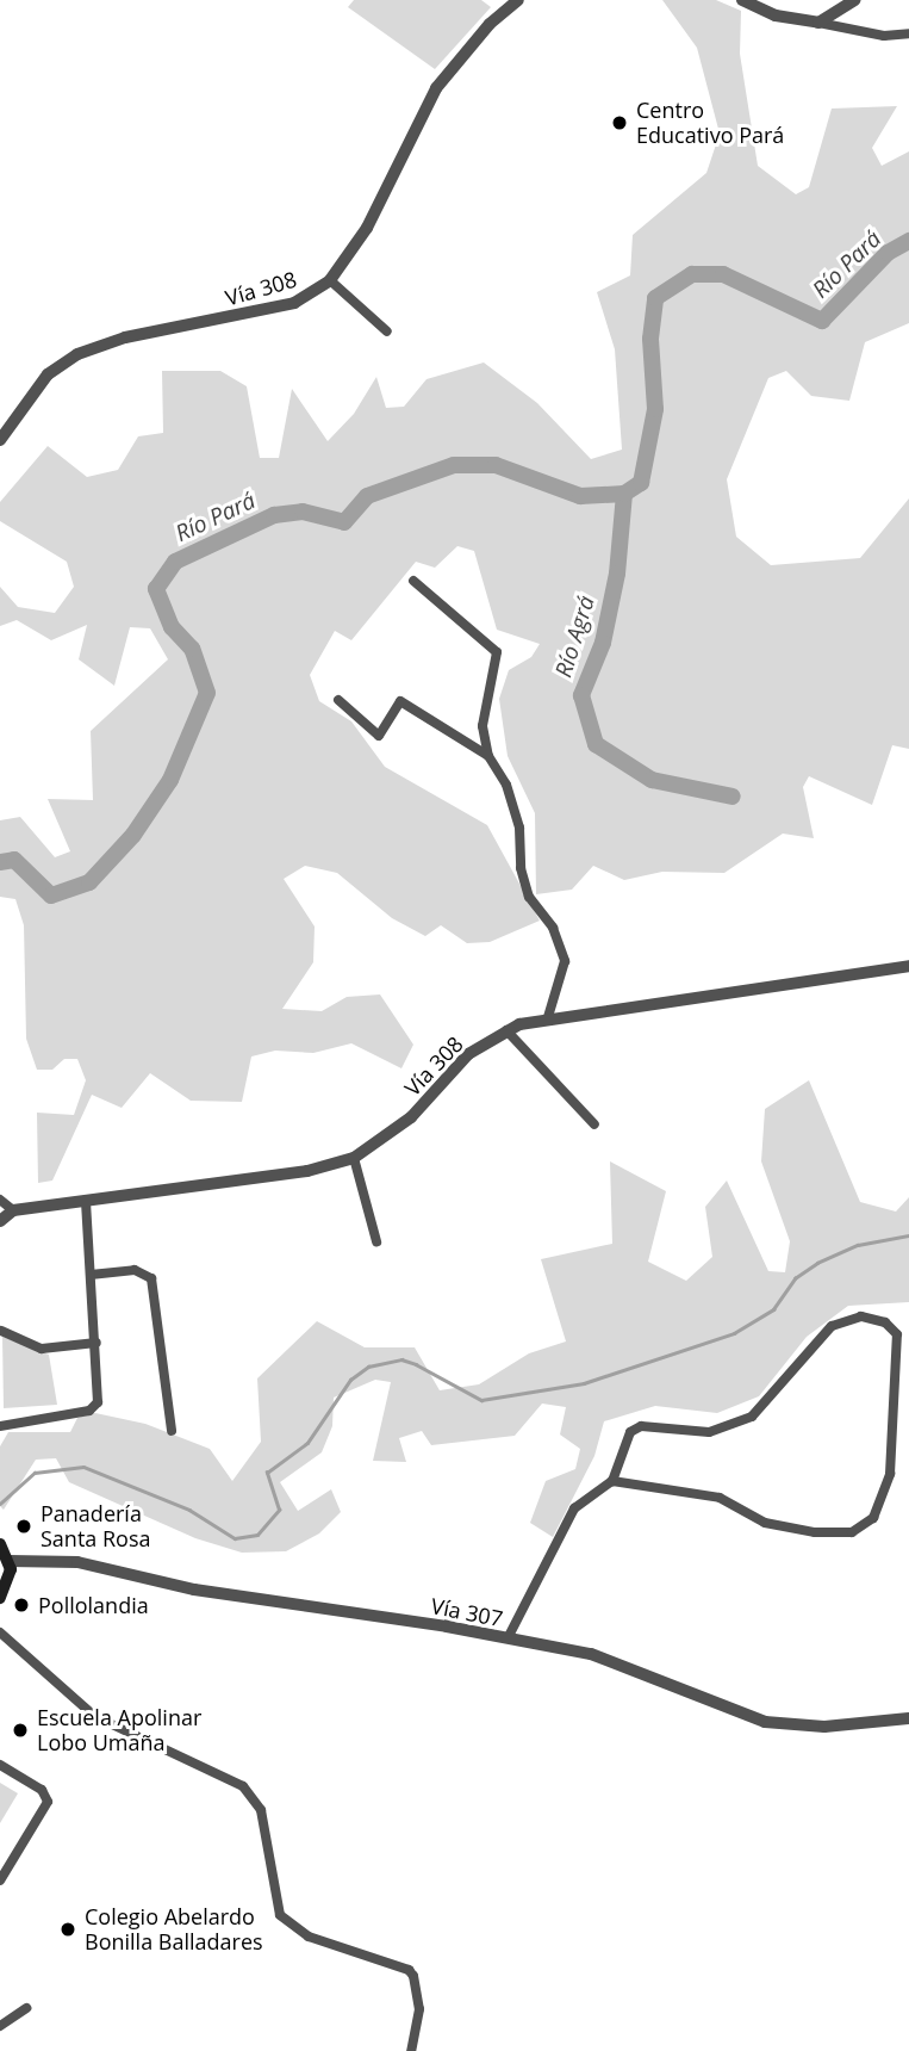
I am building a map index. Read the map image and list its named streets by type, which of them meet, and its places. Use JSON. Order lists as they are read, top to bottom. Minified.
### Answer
{"streets":{"street":["Vía 308","Vía 307"]},"water":["Río Pará","Río Agrá"],"places":["Centro Educativo Pará","Panadería Santa Rosa","Pollolandia","Escuela Apolinar Lobo Umaña","Colegio Abelardo Bonilla Balladares"]}
